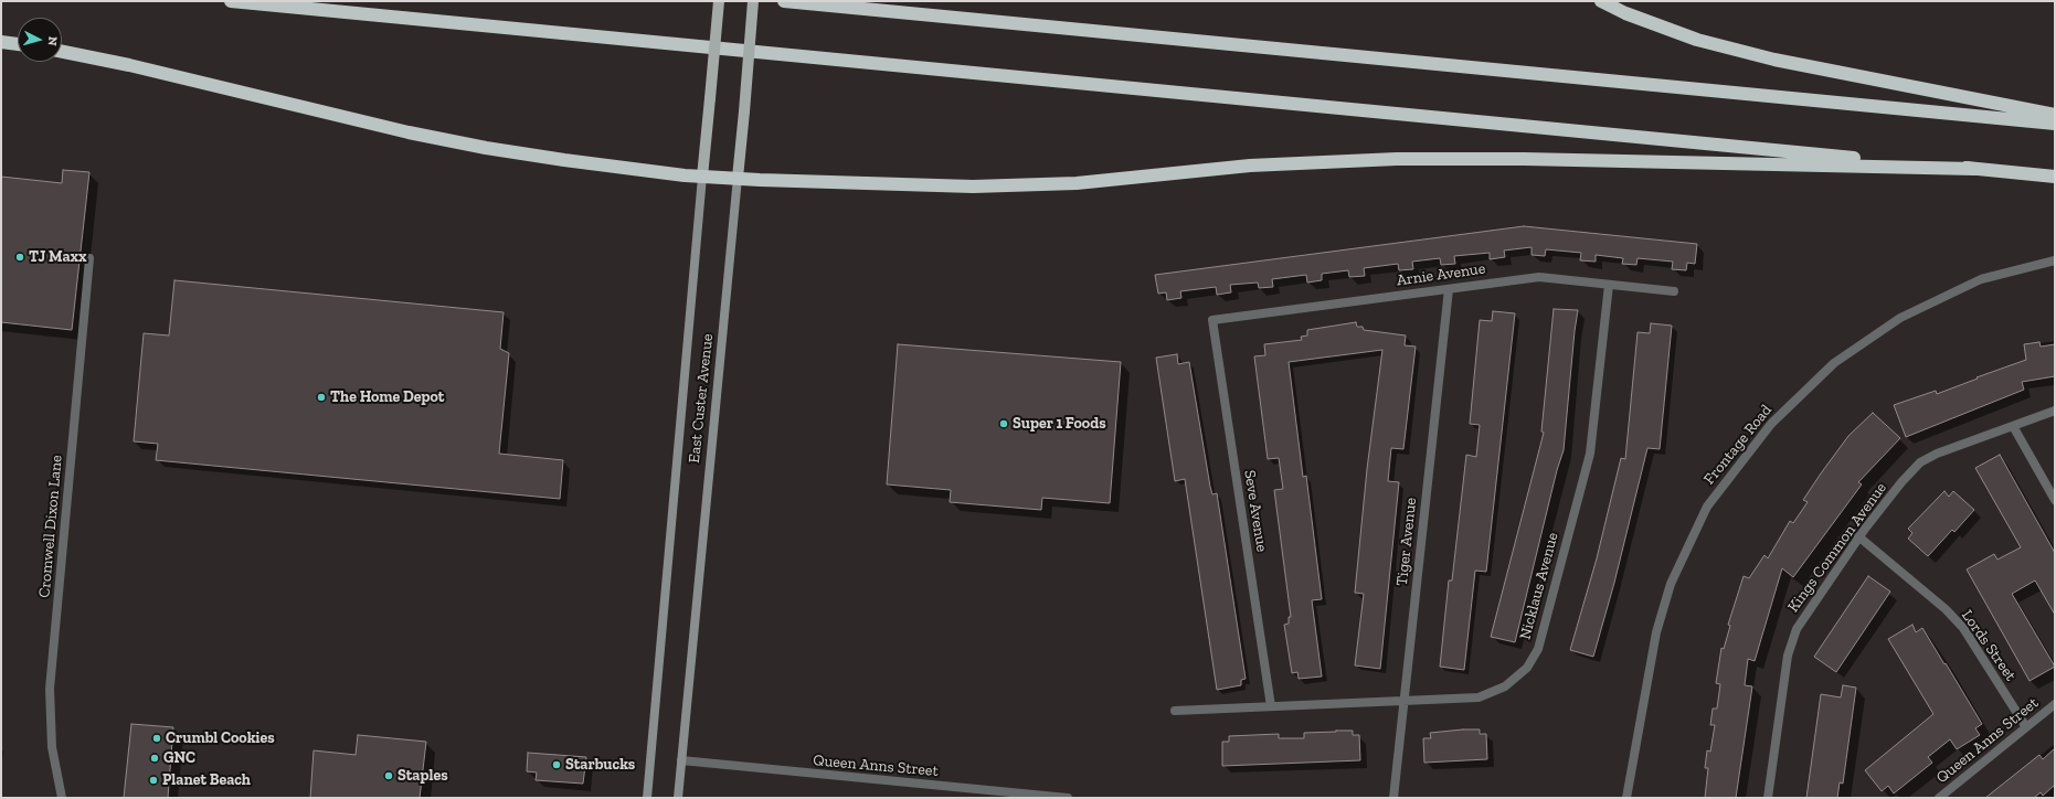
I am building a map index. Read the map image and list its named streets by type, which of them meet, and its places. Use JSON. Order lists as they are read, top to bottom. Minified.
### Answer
{"streets":{"main road":["East Custer Avenue"],"street":["Arnie Avenue","Frontage Road","Seve Avenue","Cromwell Dixon Lane","Tiger Avenue","Kings Common Avenue","Nicklaus Avenue","Lords Street","Queen Anns Street"]},"crossings":[["Arnie Avenue","Seve Avenue"],["Arnie Avenue","Tiger Avenue"],["Arnie Avenue","Nicklaus Avenue"],["East Custer Avenue","Queen Anns Street"],["Seve Avenue","Nicklaus Avenue"],["Tiger Avenue","Nicklaus Avenue"],["Kings Common Avenue","Lords Street"],["Lords Street","Queen Anns Street"]],"places":["TJ Maxx","The Home Depot","Super 1 Foods","Crumbl Cookies","GNC","Starbucks","Staples","Planet Beach"],"north":"right"}
